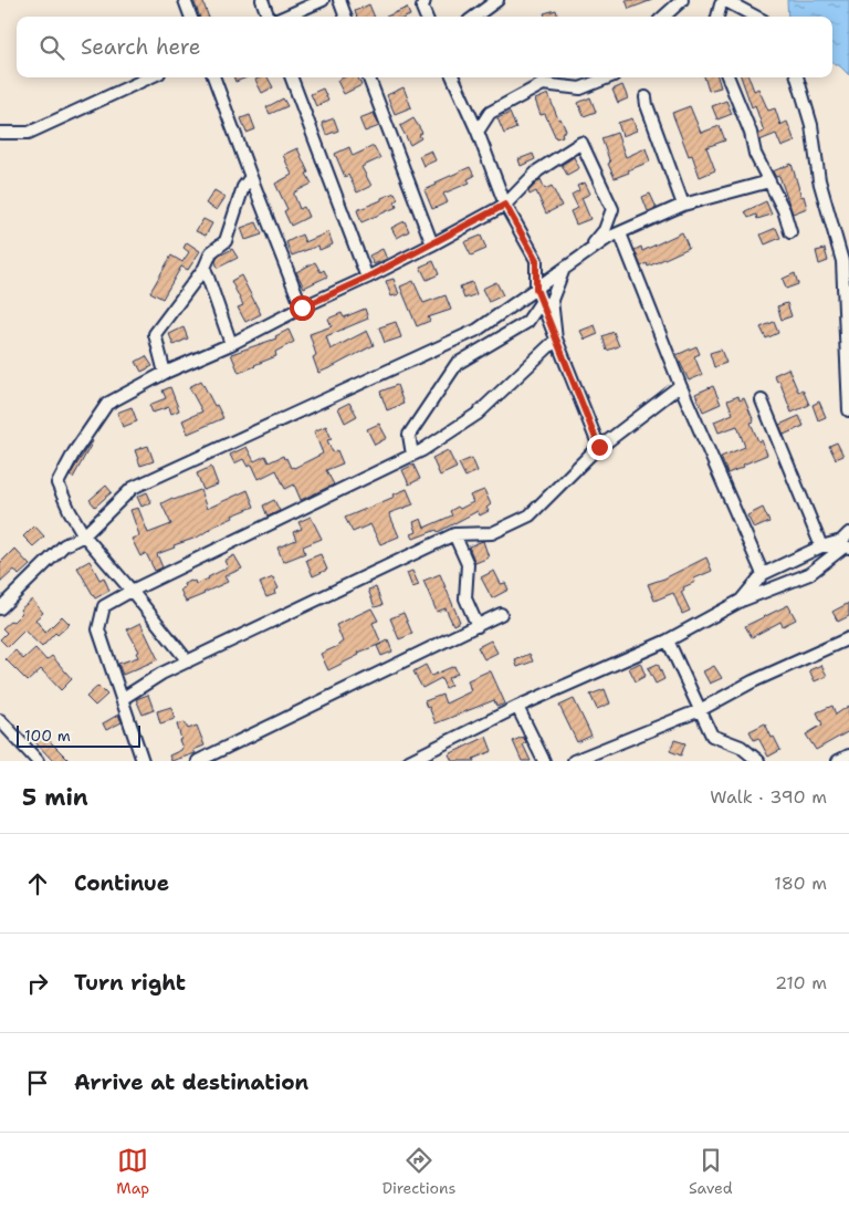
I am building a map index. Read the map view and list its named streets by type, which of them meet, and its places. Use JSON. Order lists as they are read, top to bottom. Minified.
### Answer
{"scale_bar":"100 m","page":{"search":"Search here","scale":"100 m","heading":["5 min","Walk · 390 m"],"list":[["Continue","180 m"],["Turn right","210 m"],"Arrive at destination"],"nav":["Map","Directions","Saved"]}}
